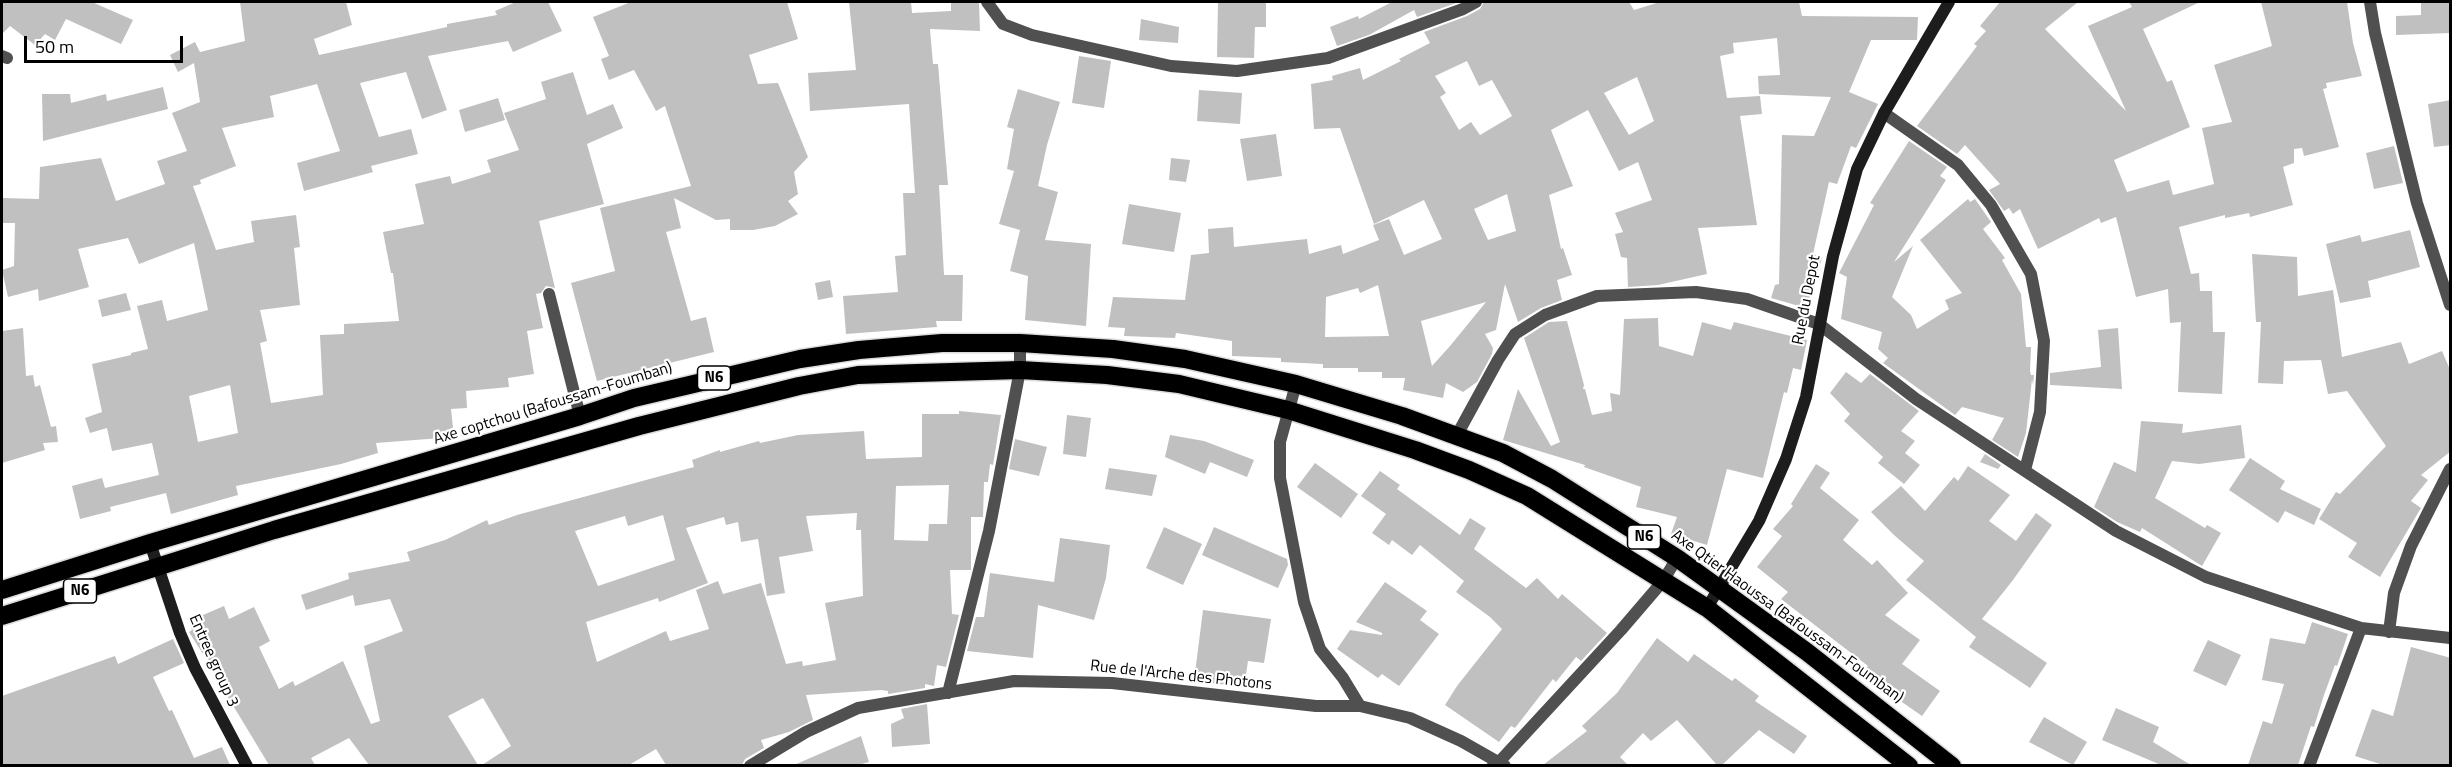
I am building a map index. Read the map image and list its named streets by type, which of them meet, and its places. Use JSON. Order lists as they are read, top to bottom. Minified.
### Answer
{"streets":{"highway":["N6","Axe coptchou (Bafoussam-Foumban)","Axe Qtier Haoussa (Bafoussam-Foumban)"],"street":["Rue du Depot","Entree group 3","Rue de l'Arche des Photons"]},"crossings":[["Rue du Depot","N6"],["Rue du Depot","Axe Qtier Haoussa (Bafoussam-Foumban)"],["N6","Axe coptchou (Bafoussam-Foumban)"],["N6","Entree group 3"],["Axe coptchou (Bafoussam-Foumban)","Axe Qtier Haoussa (Bafoussam-Foumban)"],["Axe coptchou (Bafoussam-Foumban)","Entree group 3"]],"scale_bar":"50 m"}
